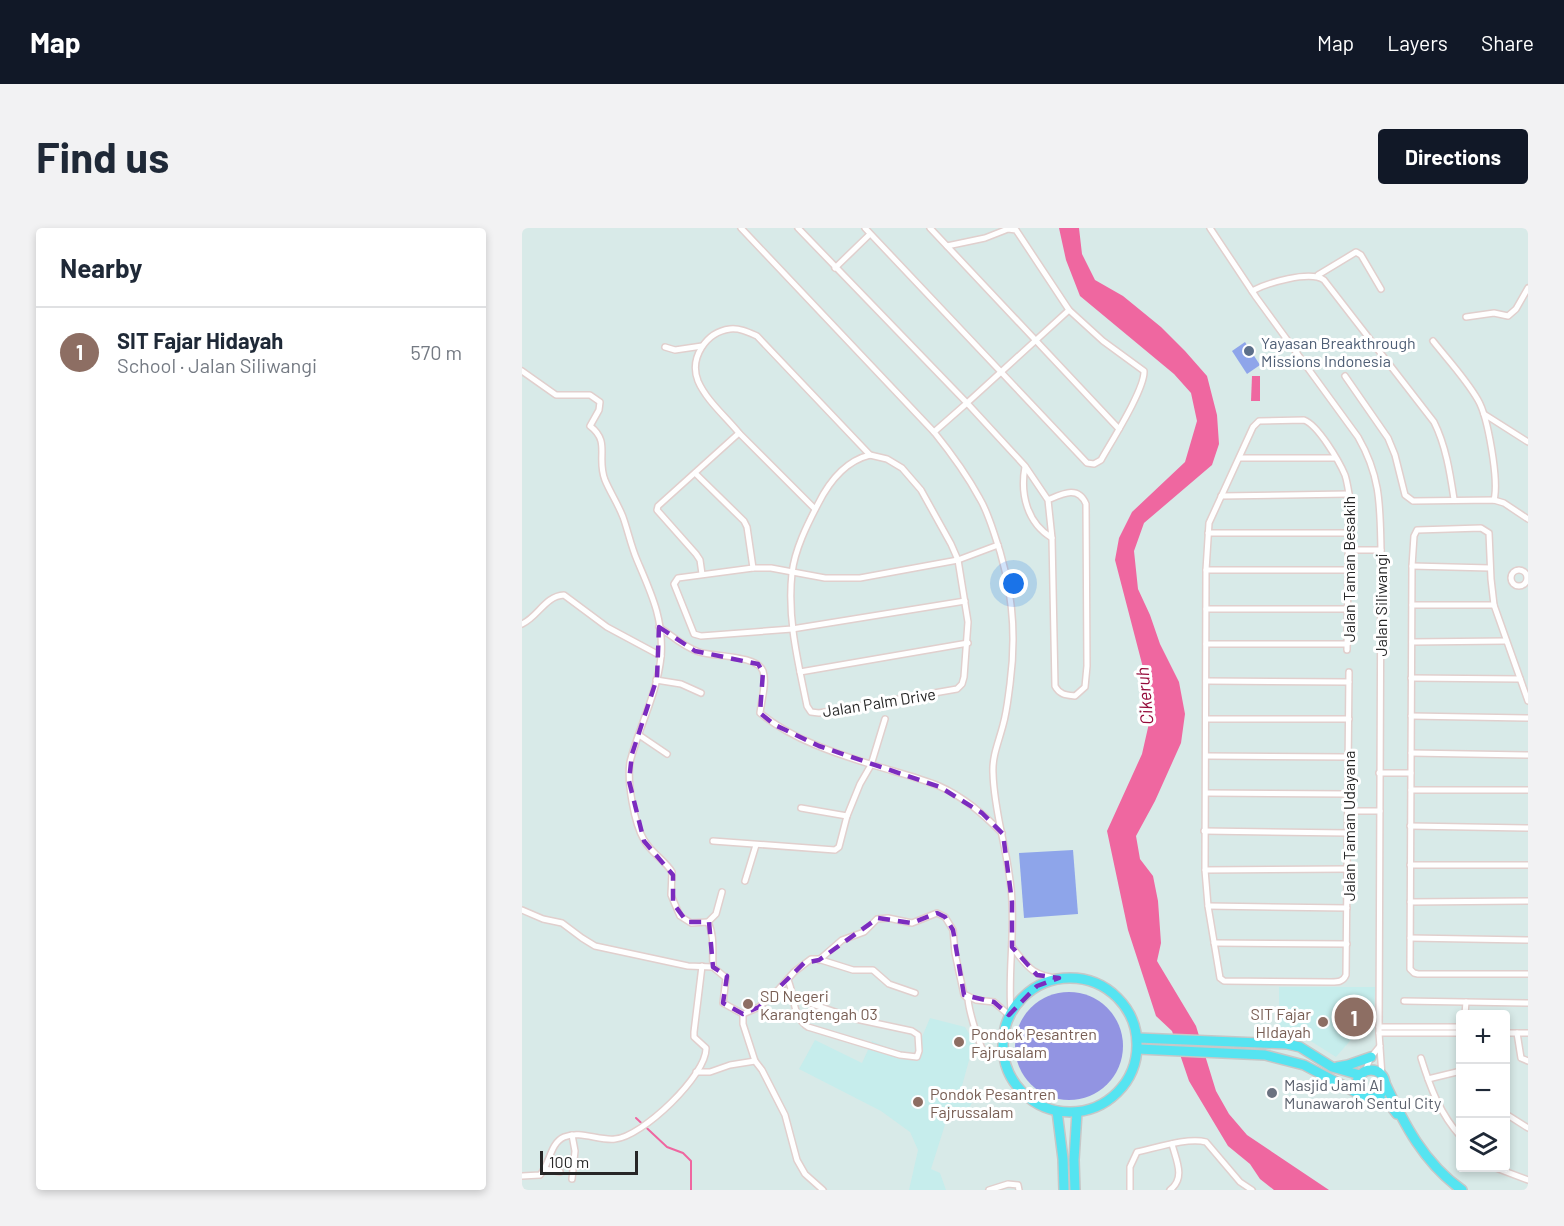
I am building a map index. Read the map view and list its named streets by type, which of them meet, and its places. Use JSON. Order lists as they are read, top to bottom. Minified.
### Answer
{"streets":{"street":["Jalan Taman Besakih","Jalan Siliwangi","Jalan Palm Drive","Jalan Taman Udayana"]},"water":["Cikeruh"],"places":["Yayasan Breakthrough Missions Indonesia","SD Negeri Karangtengah 03","SIT Fajar HIdayah","Pondok Pesantren Fajrusalam","Masjid Jami Al Munawaroh Sentul City","Pondok Pesantren Fajrussalam"],"scale_bar":"100 m","page":{"header":"Map","nav":["Map","Layers","Share"],"buttons":"Directions","title":"Find us","heading":"Nearby","list":[{"mark":"1","name":"SIT Fajar Hidayah","note":"School · Jalan Siliwangi","value":"570 m"}],"pins":"1","map_buttons":["+","−"],"scale":"100 m"}}
